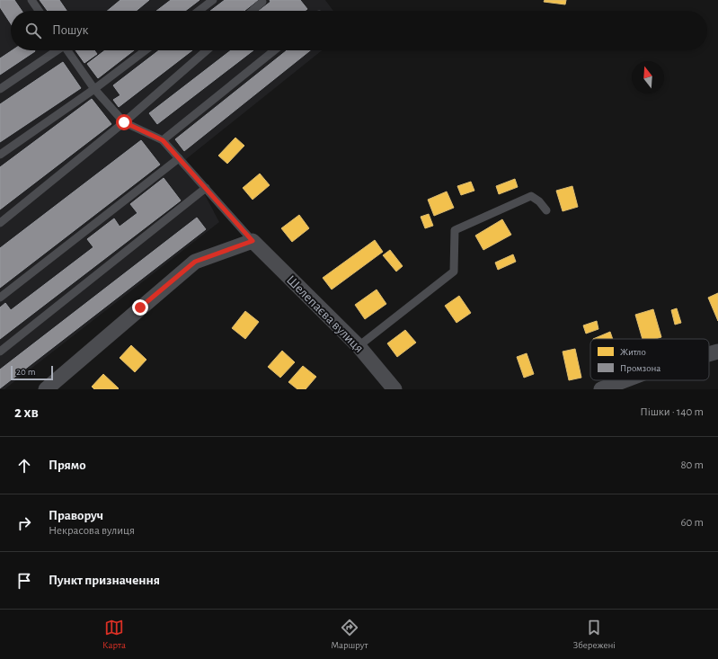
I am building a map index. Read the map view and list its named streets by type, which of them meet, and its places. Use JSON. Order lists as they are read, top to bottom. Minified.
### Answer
{"streets":{"street":["Шелепаєва вулиця"]},"legend":["Житло","Промзона"],"scale_bar":"20 m","north":"top","page":{"search":"Пошук","scale":"20 m","heading":["2 хв","Пішки · 140 m"],"list":[["Прямо","80 m"],["Праворуч","Некрасова вулиця","60 m"],"Пункт призначення"],"nav":["Карта","Маршрут","Збережені"]}}
